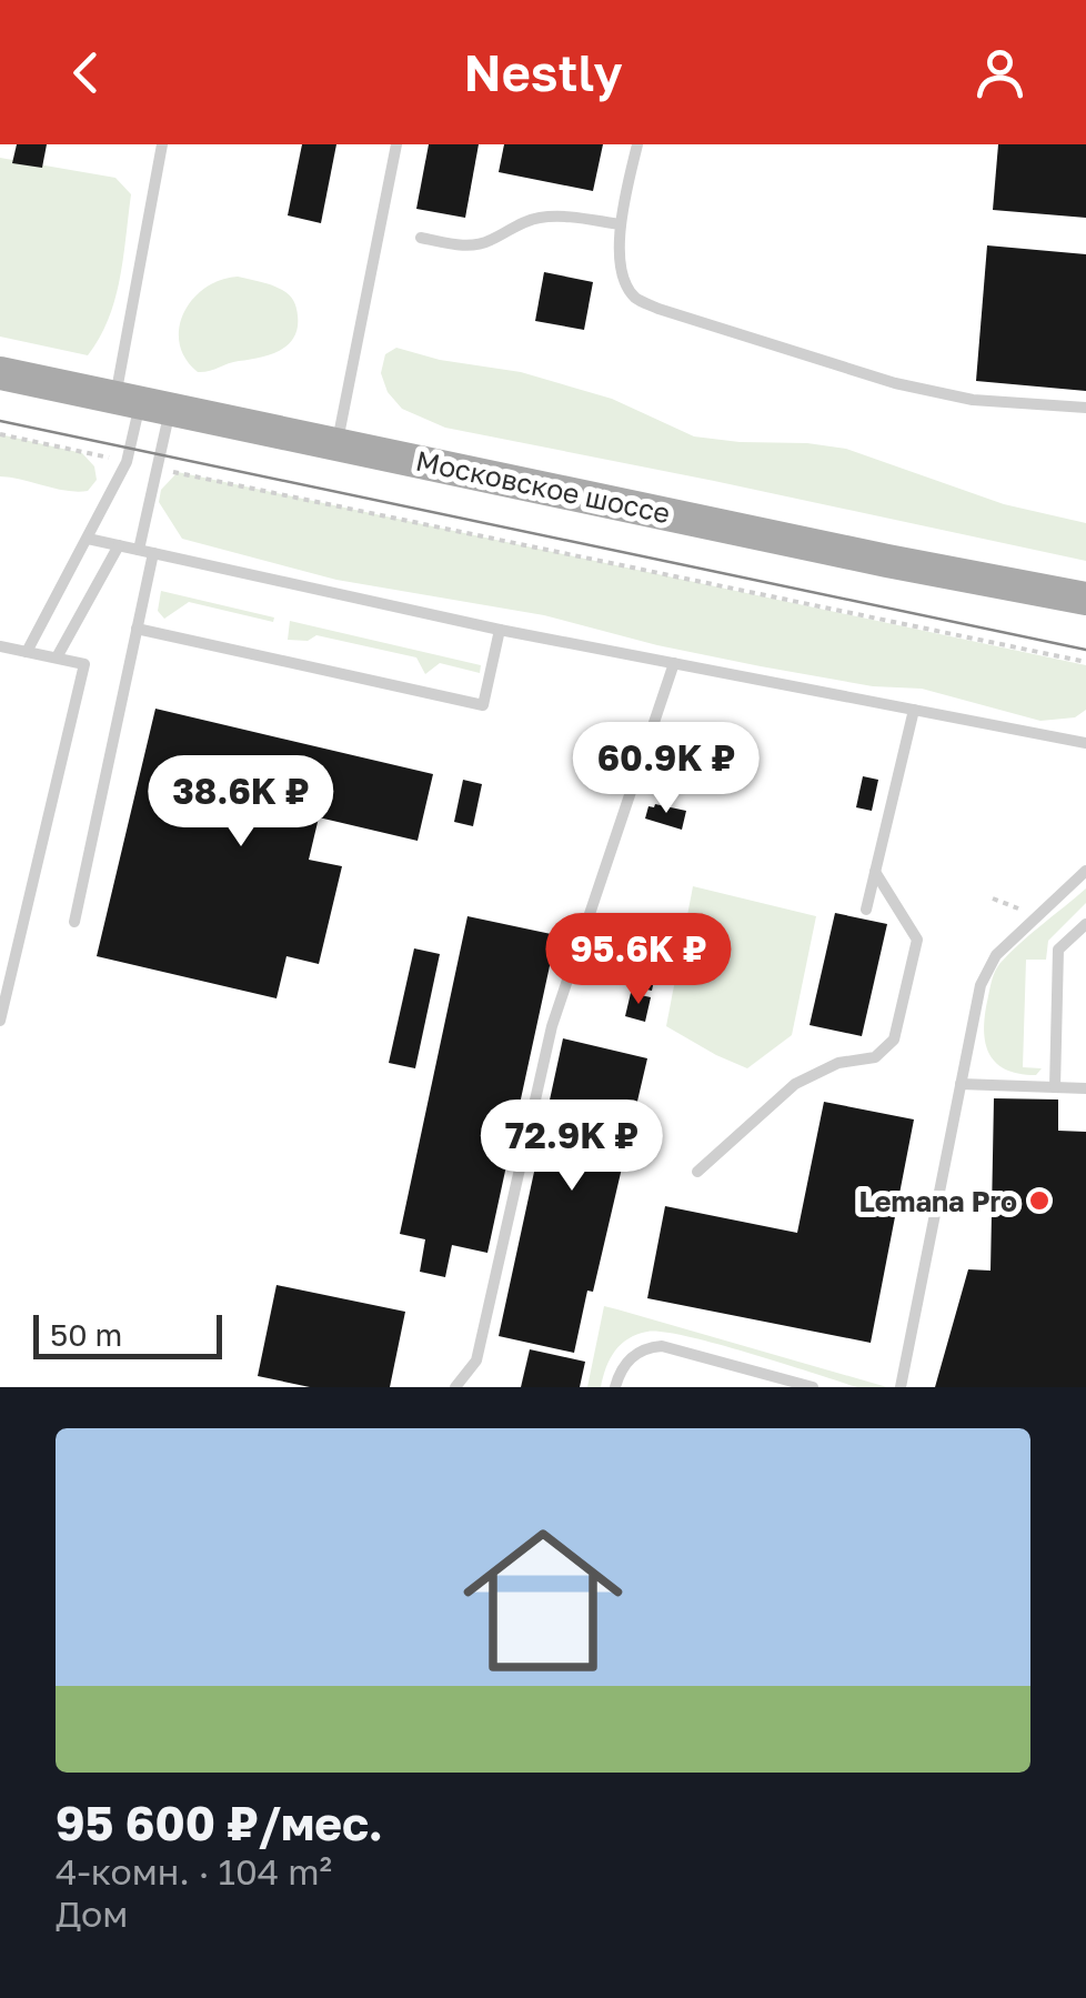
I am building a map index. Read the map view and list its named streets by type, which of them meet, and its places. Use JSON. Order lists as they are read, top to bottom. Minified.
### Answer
{"streets":{"main road":["Московское шоссе"]},"places":["Lemana Pro"],"scale_bar":"50 m","page":{"header":"Nestly","price":["60.9K ₽","38.6K ₽","95.6K ₽","72.9K ₽"],"scale":"50 m","list":[{"name":"95 600 ₽/мес.","note":"4-комн. · 104 m² · Дом"}]}}
